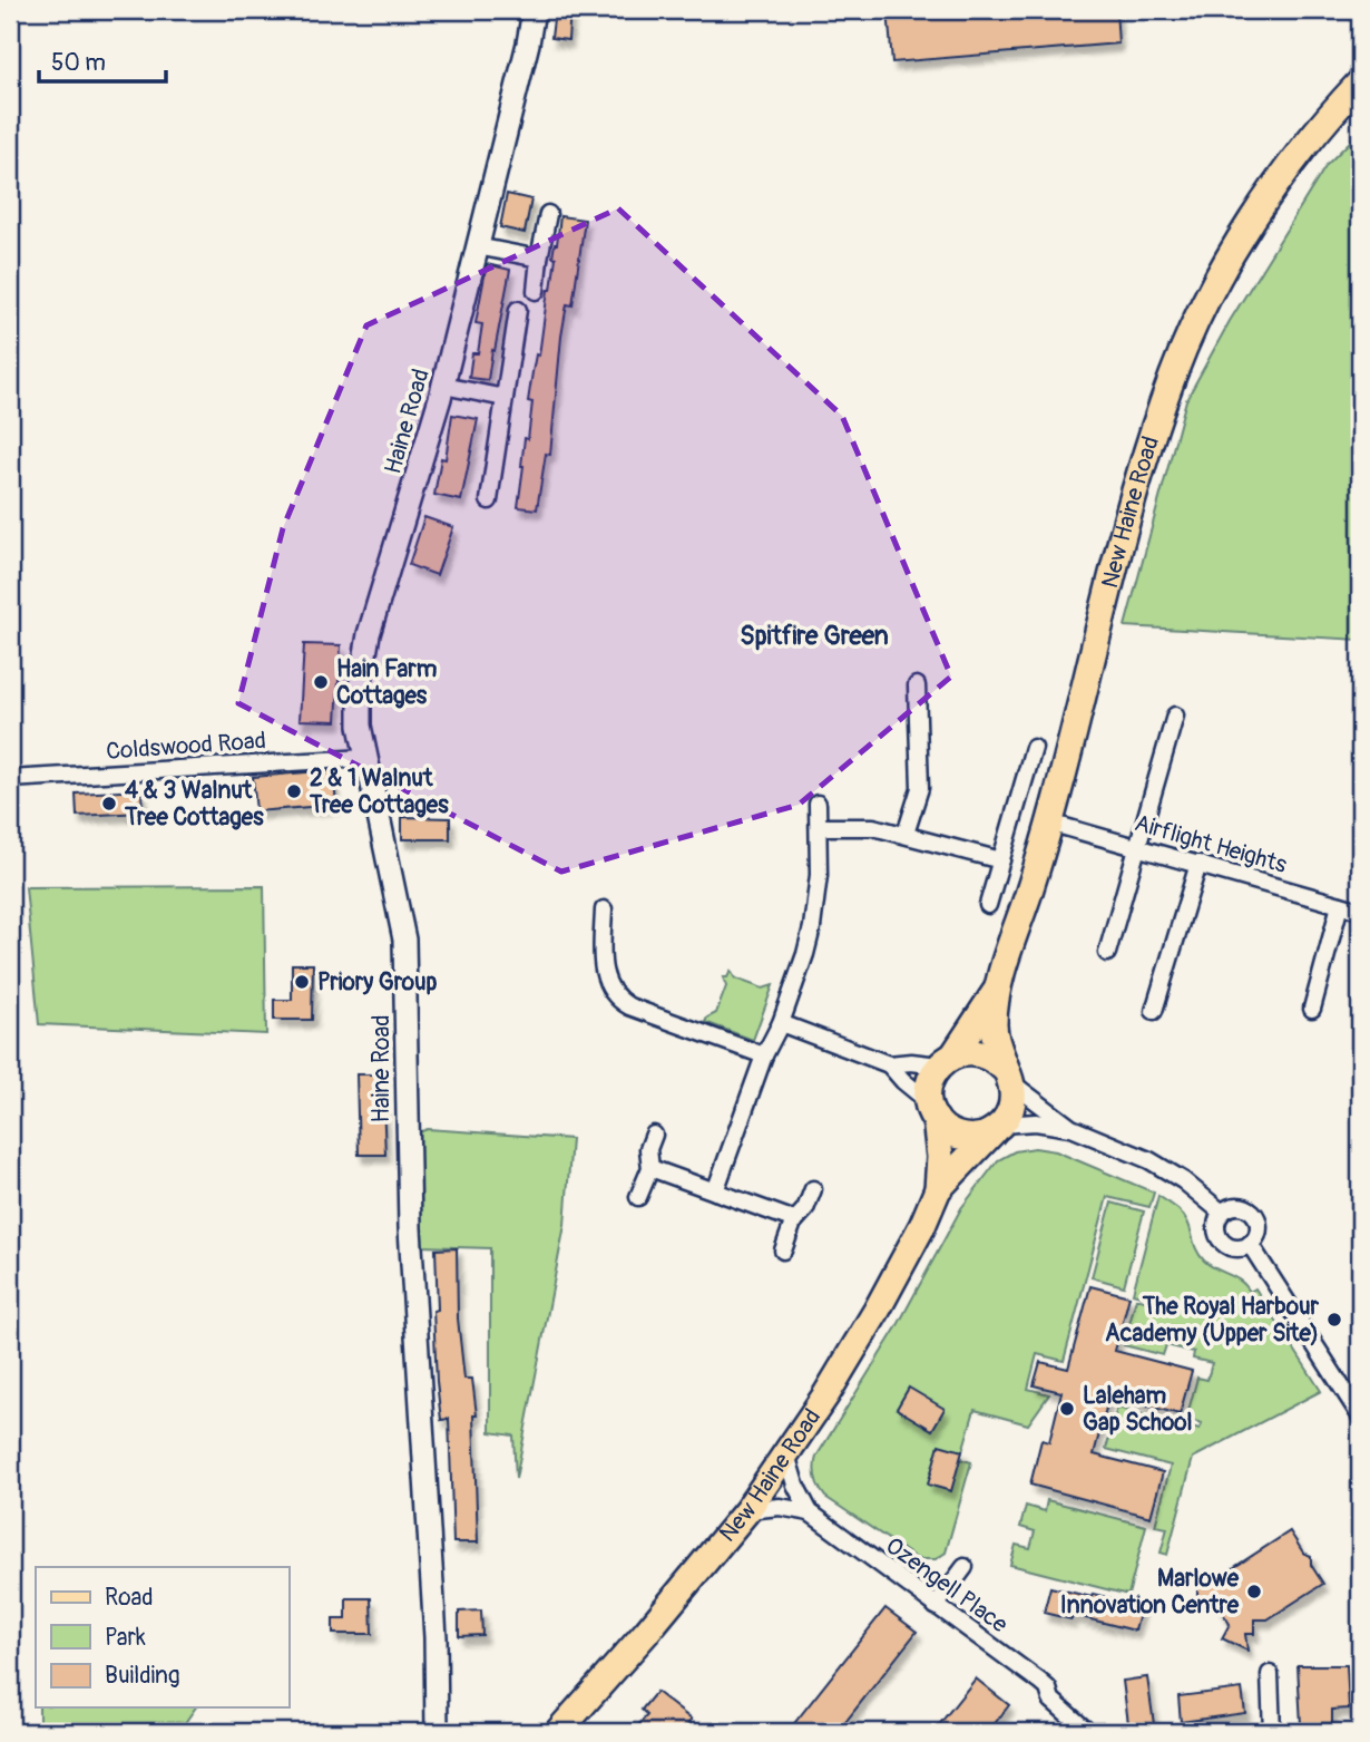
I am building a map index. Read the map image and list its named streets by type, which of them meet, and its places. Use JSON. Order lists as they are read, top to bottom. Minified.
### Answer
{"streets":{"main road":["New Haine Road"],"street":["Haine Road","Coldswood Road","Airflight Heights","Ozengell Place"]},"crossings":[["Haine Road","Coldswood Road"],["New Haine Road","Airflight Heights"],["New Haine Road","Ozengell Place"]],"districts":["Spitfire Green"],"places":["Hain Farm Cottages","2 & 1 Walnut Tree Cottages","4 & 3 Walnut Tree Cottages","Priory Group","The Royal Harbour Academy (Upper Site)","Laleham Gap School","Marlowe Innovation Centre"],"legend":["Road","Park","Building"],"scale_bar":"50 m"}
